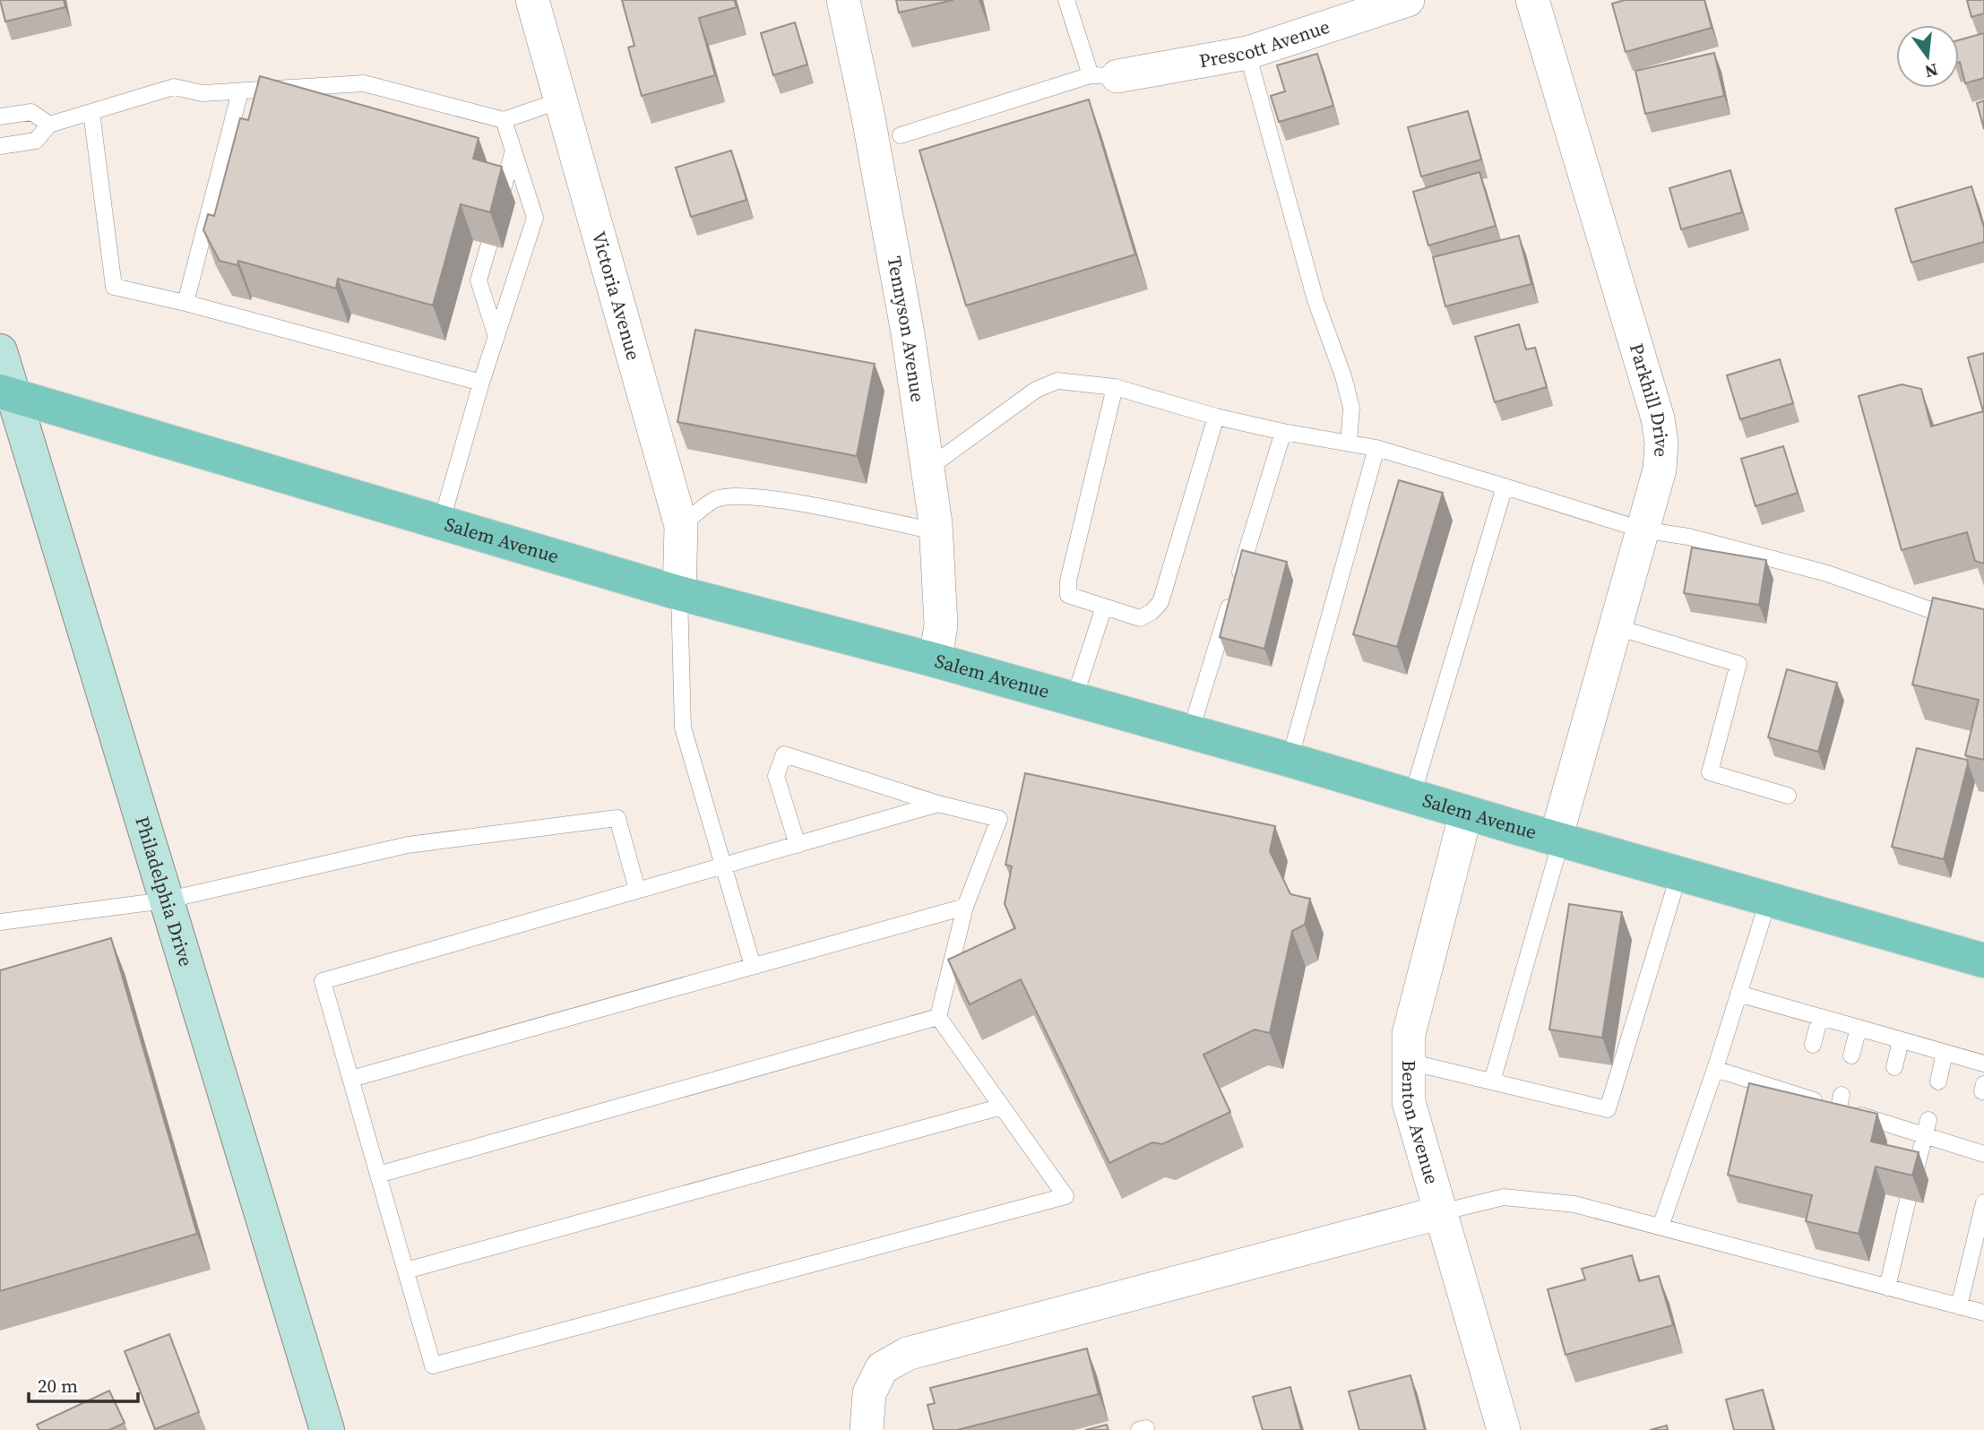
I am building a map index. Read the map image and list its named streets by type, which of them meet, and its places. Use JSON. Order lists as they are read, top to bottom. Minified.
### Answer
{"streets":{"main road":["Salem Avenue","Philadelphia Drive"],"street":["Prescott Avenue","Victoria Avenue","Tennyson Avenue","Parkhill Drive","Benton Avenue"]},"crossings":[["Victoria Avenue","Salem Avenue"],["Tennyson Avenue","Salem Avenue"],["Parkhill Drive","Salem Avenue"],["Salem Avenue","Philadelphia Drive"],["Salem Avenue","Benton Avenue"]],"scale_bar":"20 m","north":"bottom"}
